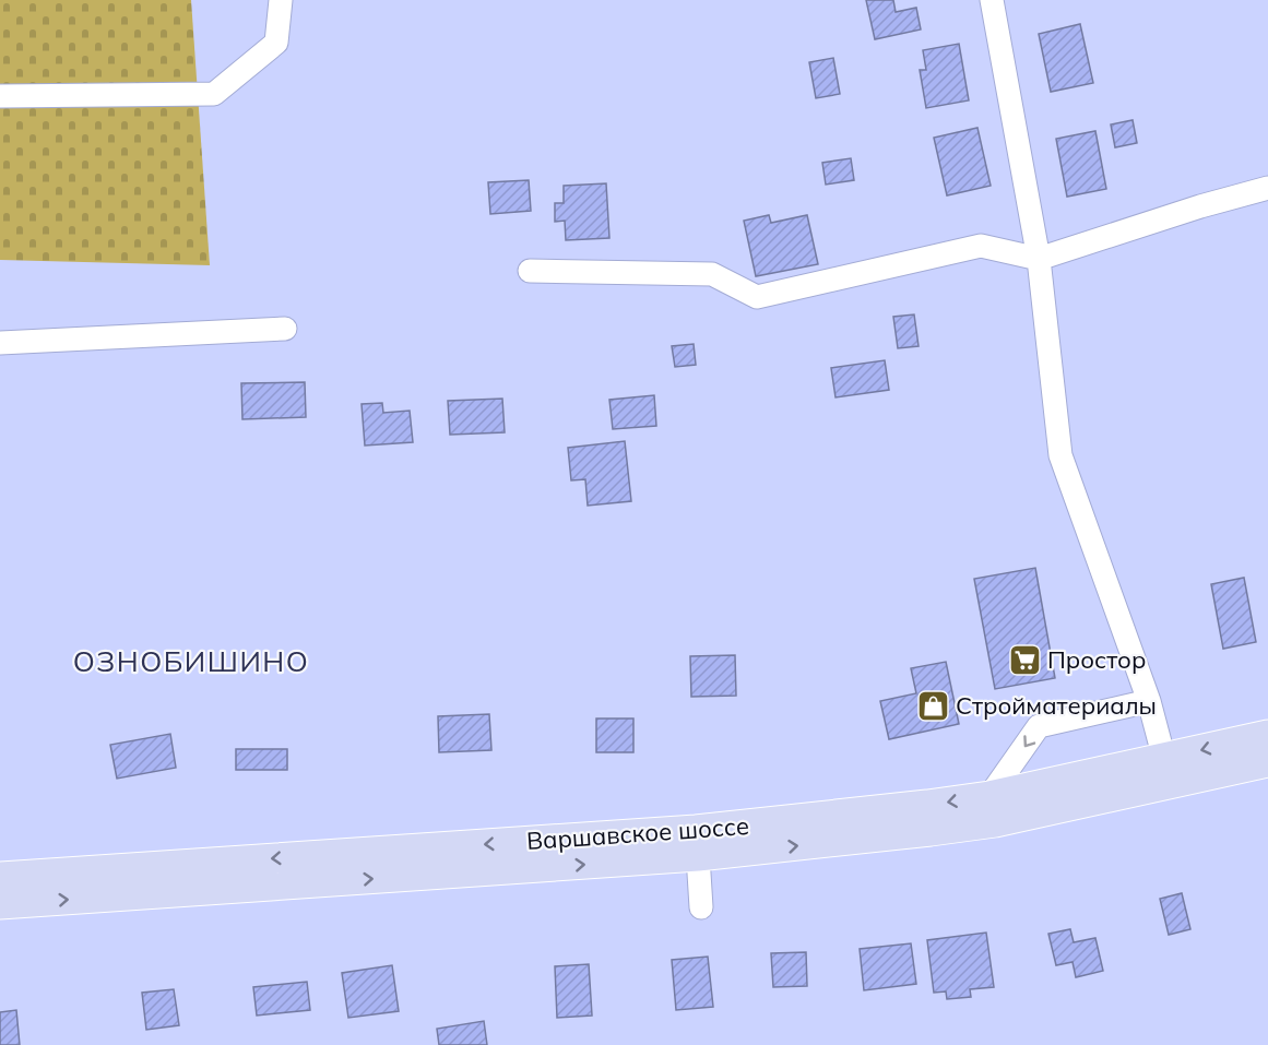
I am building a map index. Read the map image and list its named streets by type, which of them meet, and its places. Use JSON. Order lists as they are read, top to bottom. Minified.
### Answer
{"streets":{"main road":["Варшавское шоссе"]},"districts":["ОЗНОБИШИНО"],"places":{"supermarket":["Простор"],"shop":["Стройматериалы"]}}
